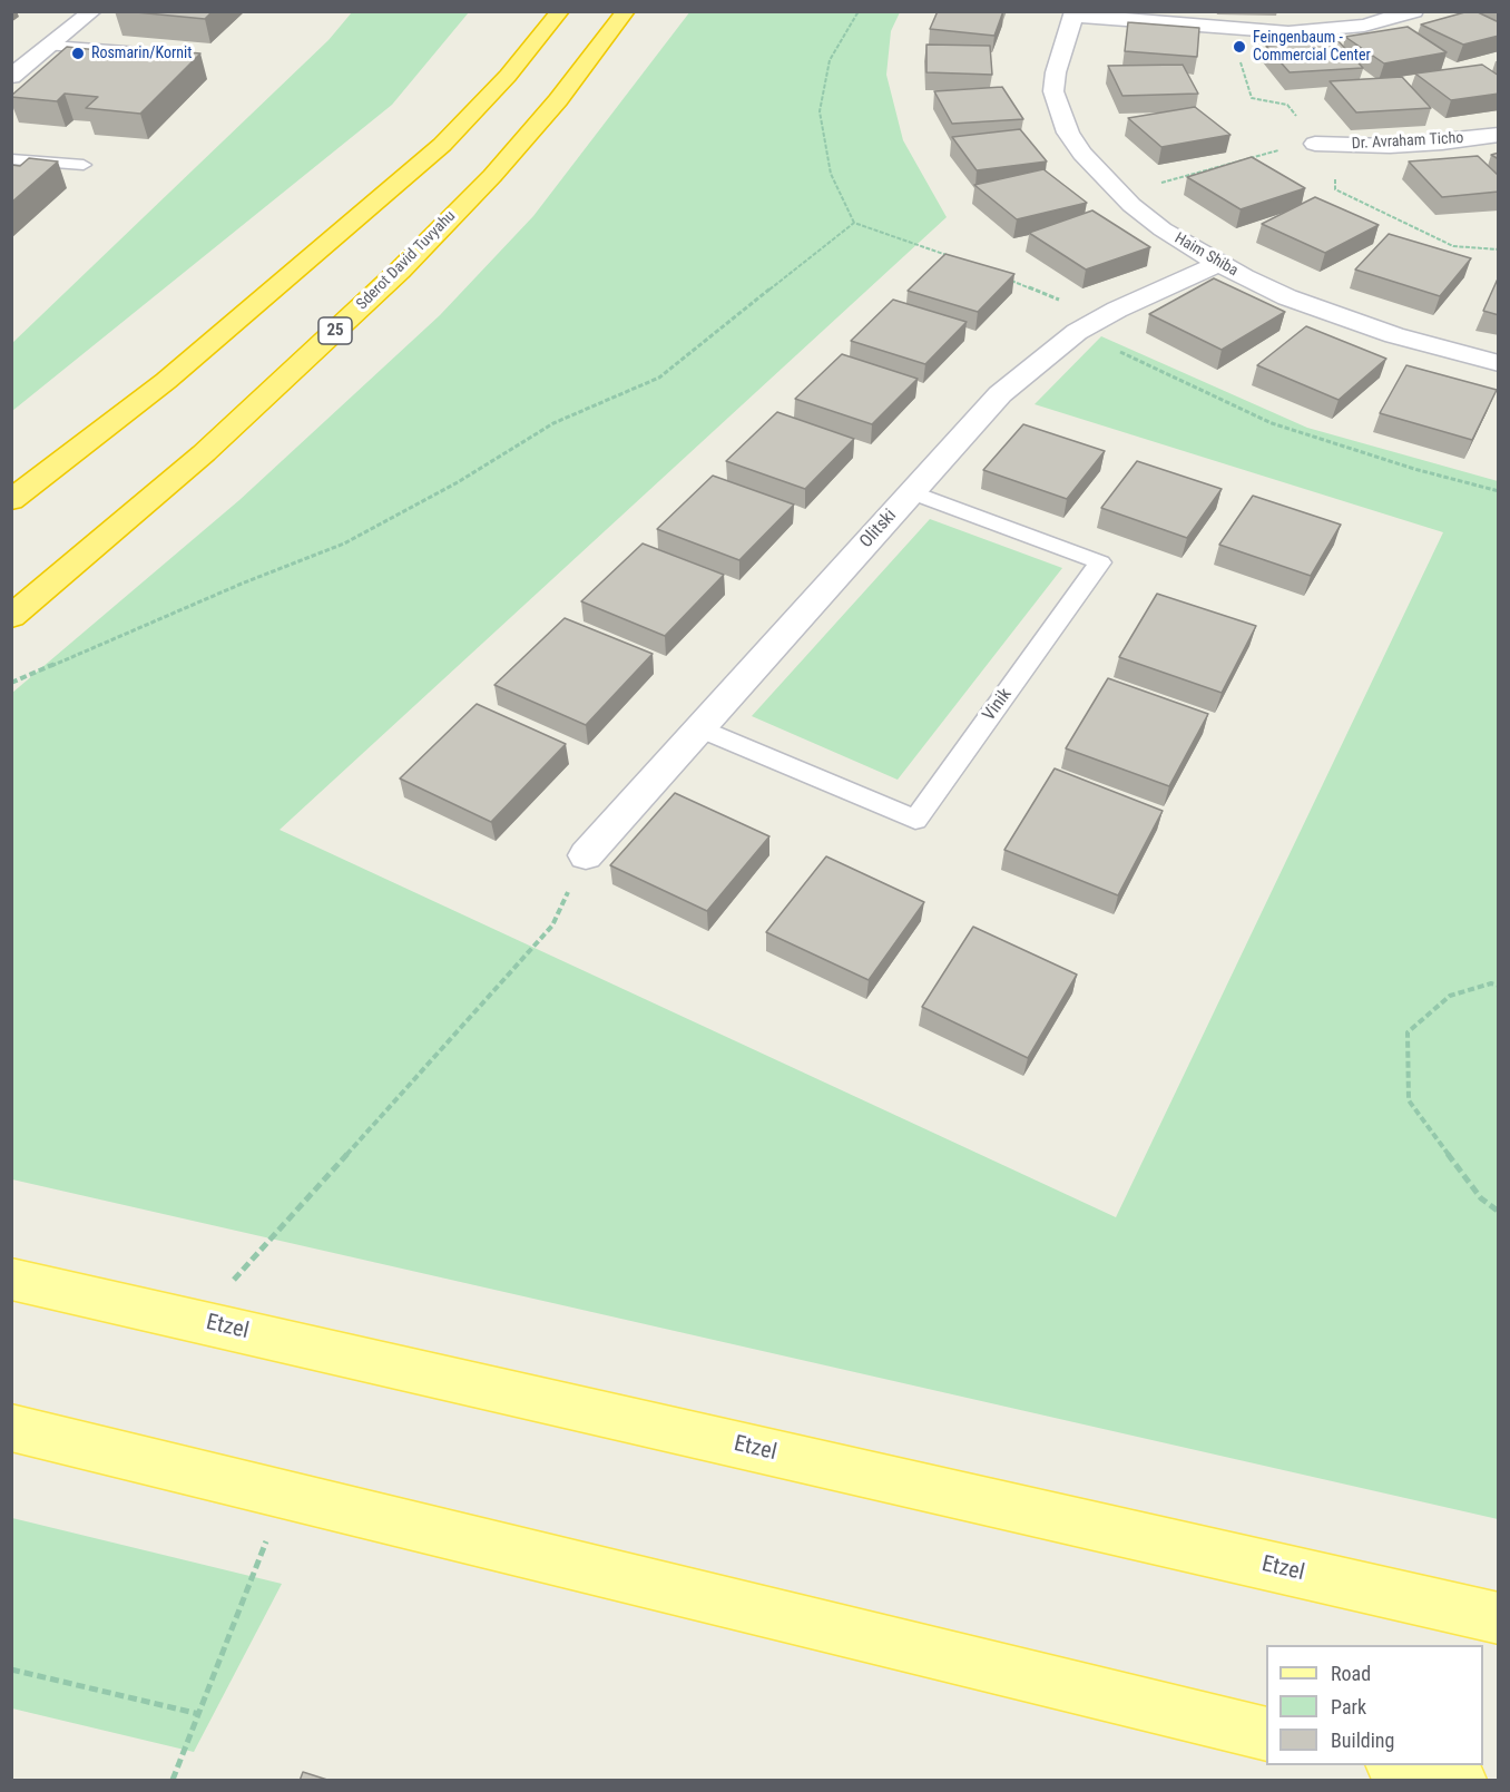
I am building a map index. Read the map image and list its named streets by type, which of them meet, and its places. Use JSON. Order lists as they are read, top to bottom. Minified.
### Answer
{"streets":{"highway":["Sderot David Tuvyahu","25"],"main road":["Etzel"],"street":["Dr. Avraham Ticho","Haim Shiba","Olitski"],"lane":["Vinik"]},"crossings":[["Haim Shiba","Olitski"],["Olitski","Vinik"]],"places":["Feingenbaum - Commercial Center","Rosmarin/Kornit"],"legend":["Road","Park","Building"]}
